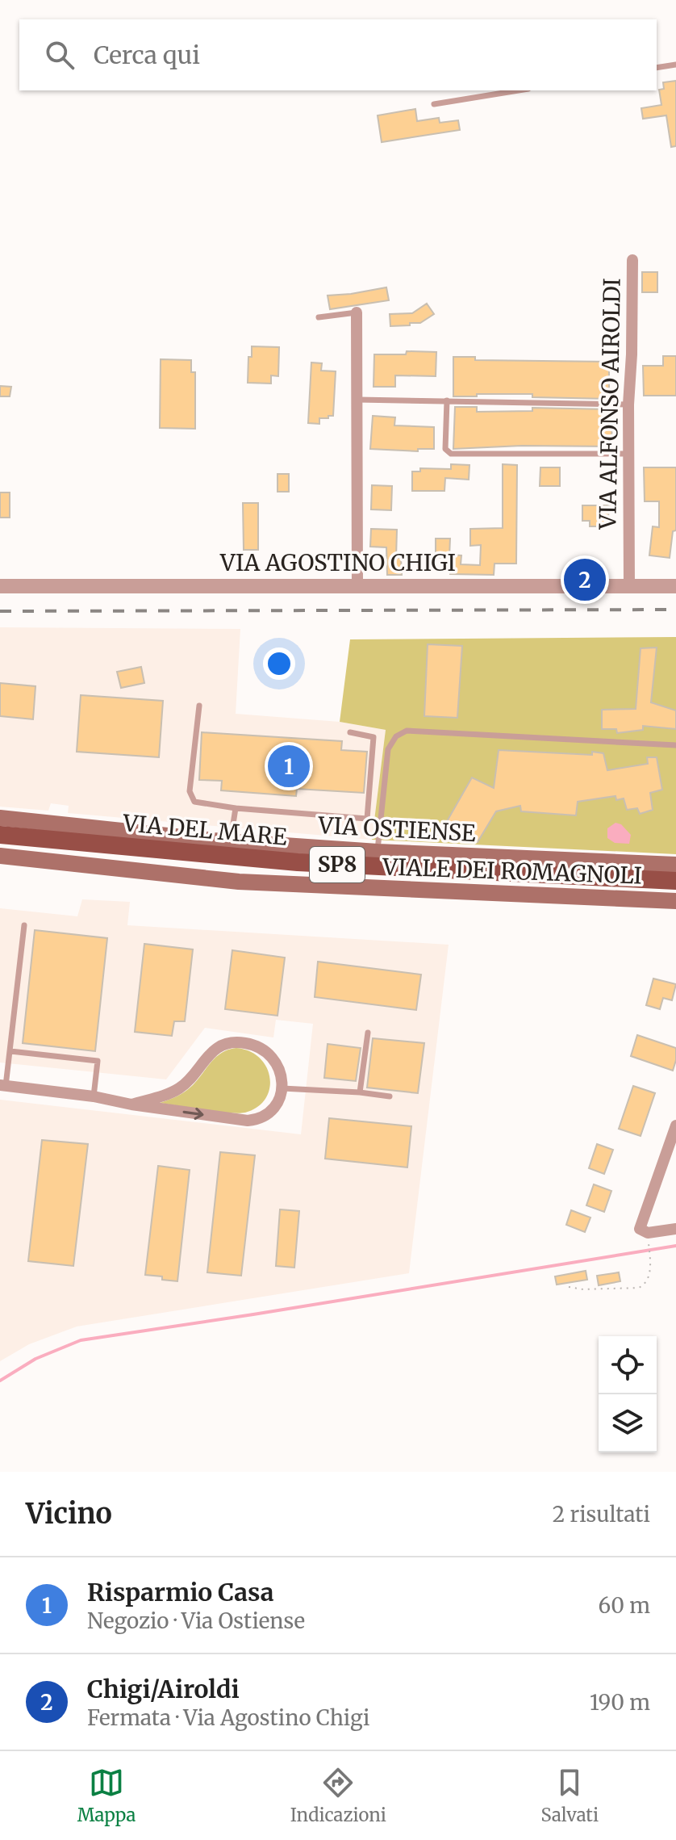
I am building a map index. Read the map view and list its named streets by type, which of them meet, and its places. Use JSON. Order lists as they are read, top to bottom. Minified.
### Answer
{"streets":{"main road":["VIA OSTIENSE","VIA DEL MARE","SP8","VIALE DEI ROMAGNOLI"],"street":["VIA ALFONSO AIROLDI","VIA AGOSTINO CHIGI"]},"crossings":[["VIA ALFONSO AIROLDI","VIA AGOSTINO CHIGI"]],"page":{"search":"Cerca qui","pins":["2","1"],"heading":["Vicino","2 risultati"],"list":[{"mark":"1","name":"Risparmio Casa","note":"Negozio · Via Ostiense","value":"60 m"},{"mark":"2","name":"Chigi/Airoldi","note":"Fermata · Via Agostino Chigi","value":"190 m"}],"nav":["Mappa","Indicazioni","Salvati"]}}
